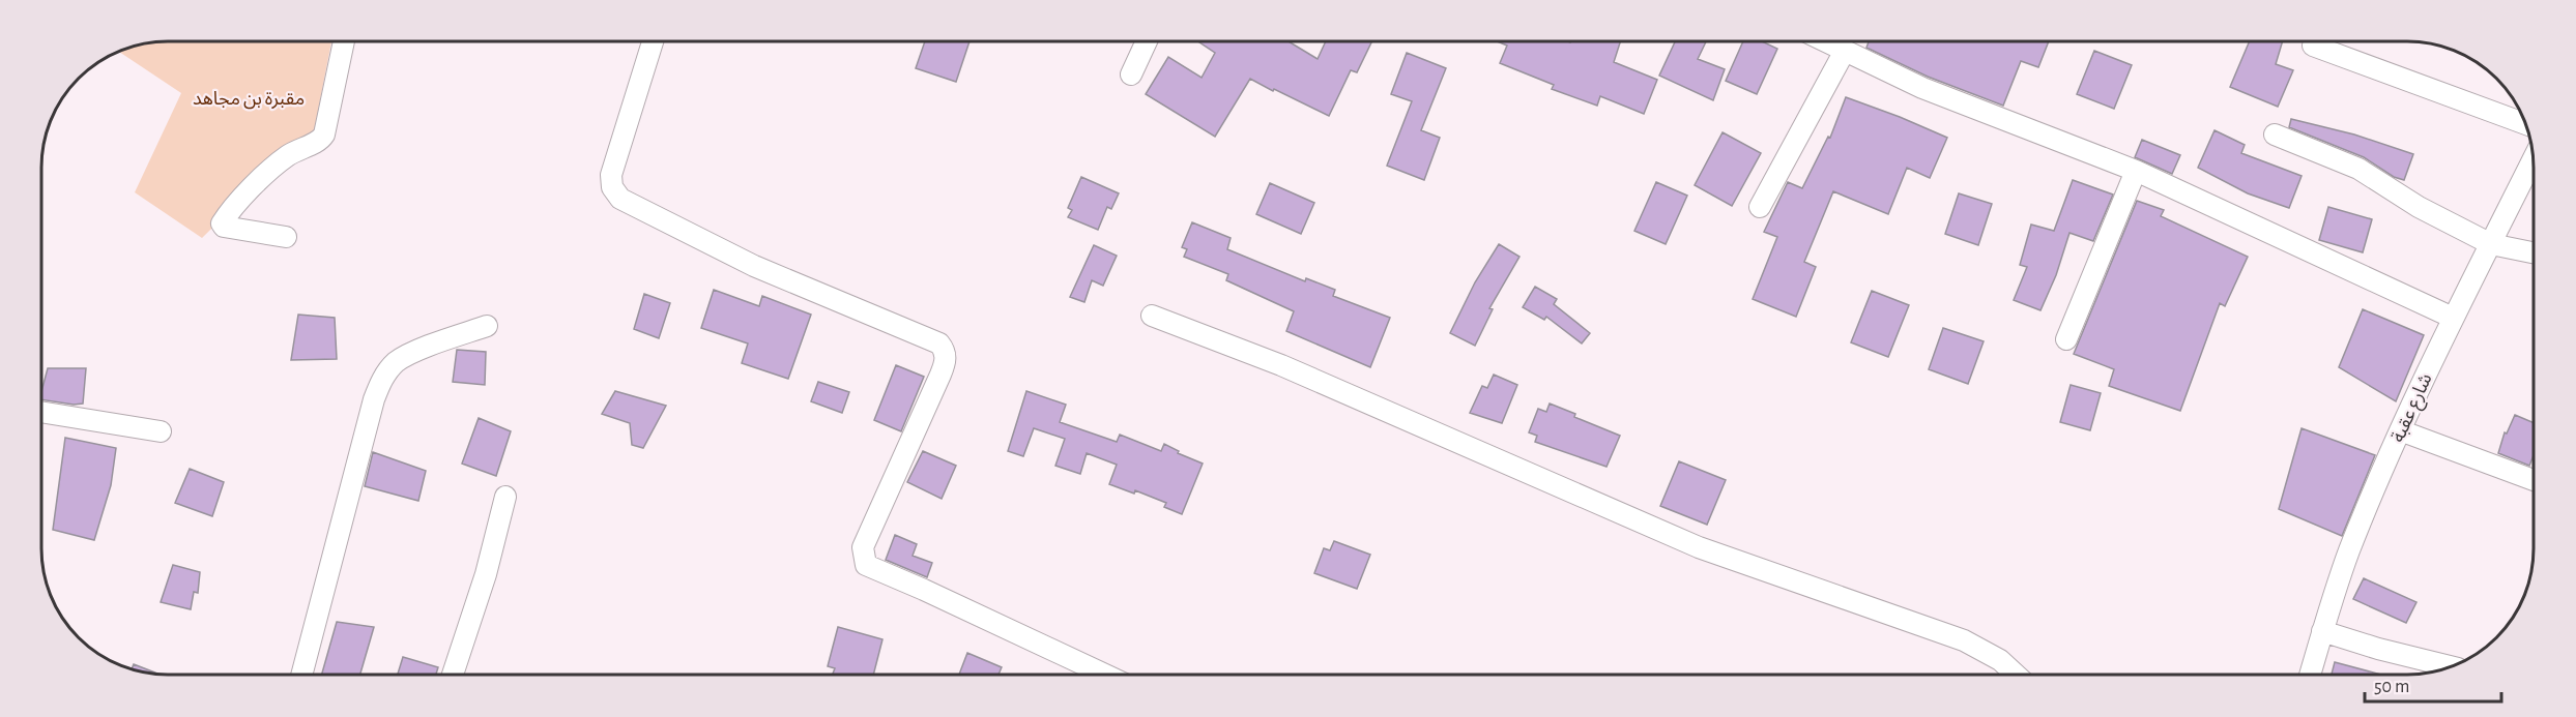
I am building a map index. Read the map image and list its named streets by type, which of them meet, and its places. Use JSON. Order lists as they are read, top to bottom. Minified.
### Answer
{"streets":{"street":["شارع عقبة"]},"parks":["مقبرة بن مجاهد"],"scale_bar":"50 m"}
